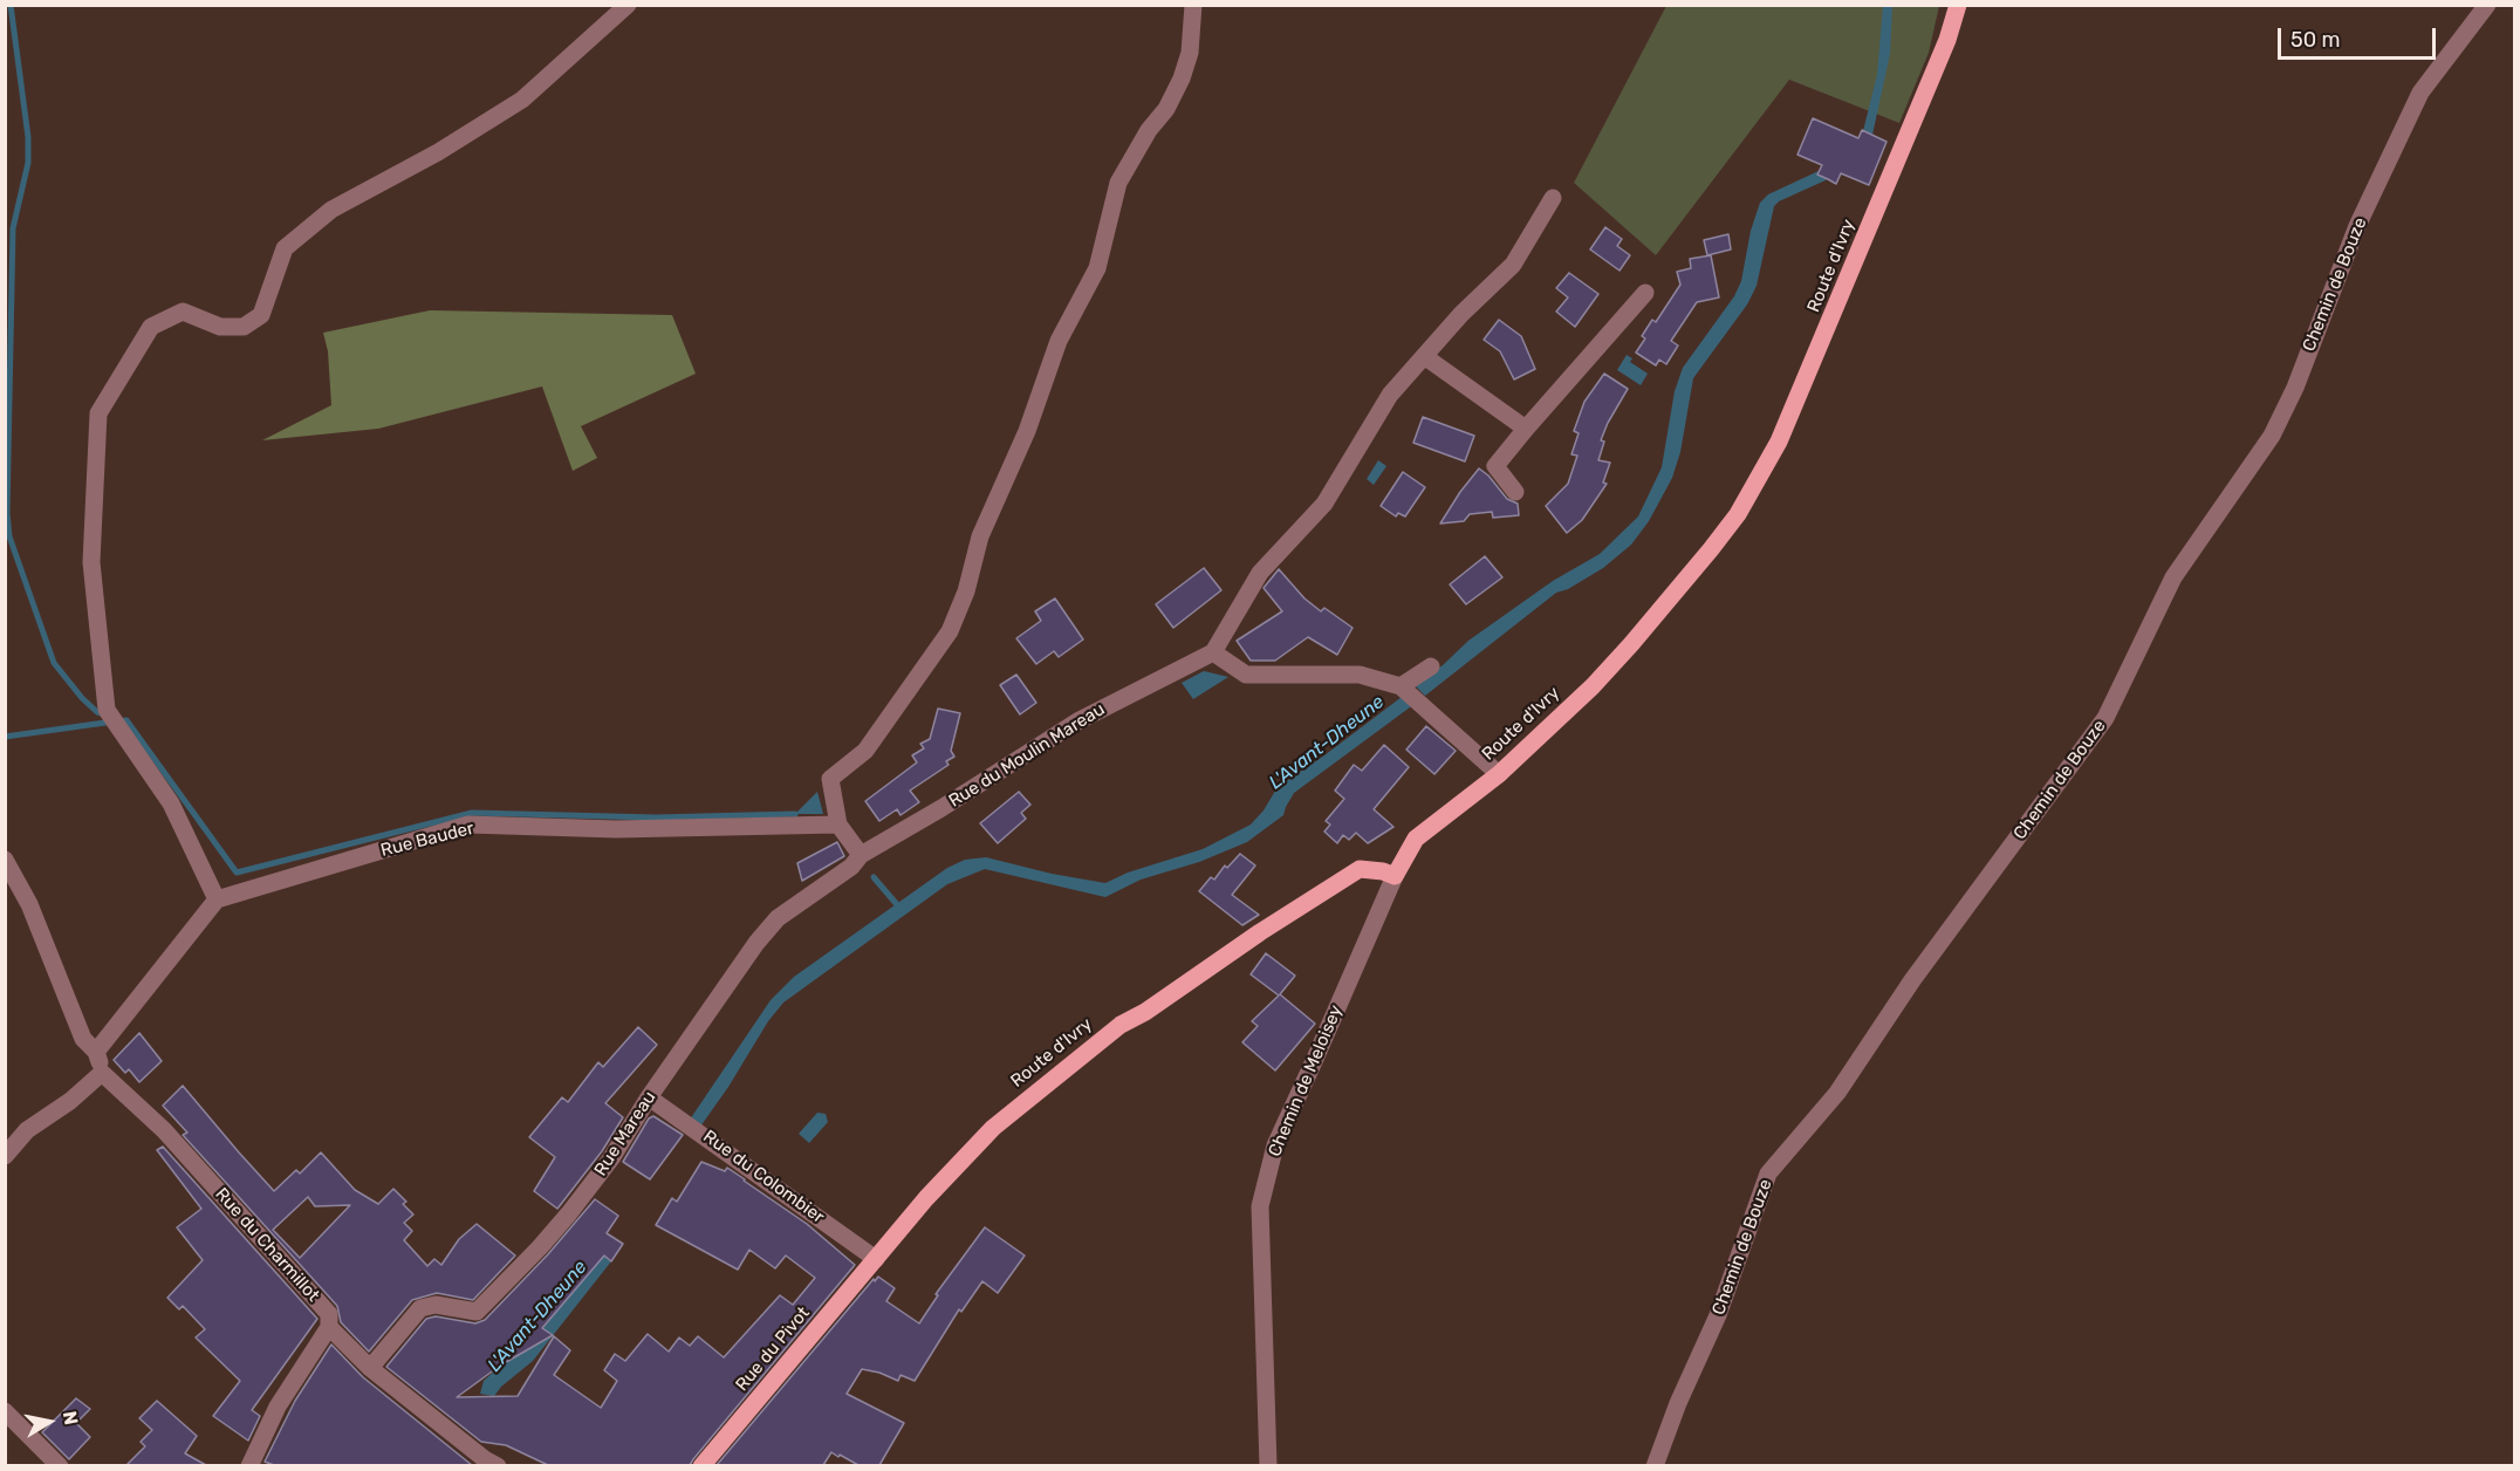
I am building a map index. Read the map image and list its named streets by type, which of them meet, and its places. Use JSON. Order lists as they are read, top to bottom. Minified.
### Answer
{"streets":{"main road":["Route d'Ivry","Rue du Pivot"],"street":["Chemin de Bouze","Rue du Moulin Mareau","Rue Bauder","Chemin de Meloisey","Rue Mareau","Rue du Colombier","Rue du Charmillot"]},"crossings":[["Route d'Ivry","Chemin de Meloisey"],["Route d'Ivry","Rue du Colombier"],["Route d'Ivry","Rue du Pivot"],["Rue du Moulin Mareau","Rue Mareau"],["Rue Mareau","Rue du Colombier"],["Rue Mareau","Rue du Charmillot"],["Rue du Colombier","Rue du Pivot"]],"water":["L'Avant-Dheune"],"scale_bar":"50 m","north":"right"}
